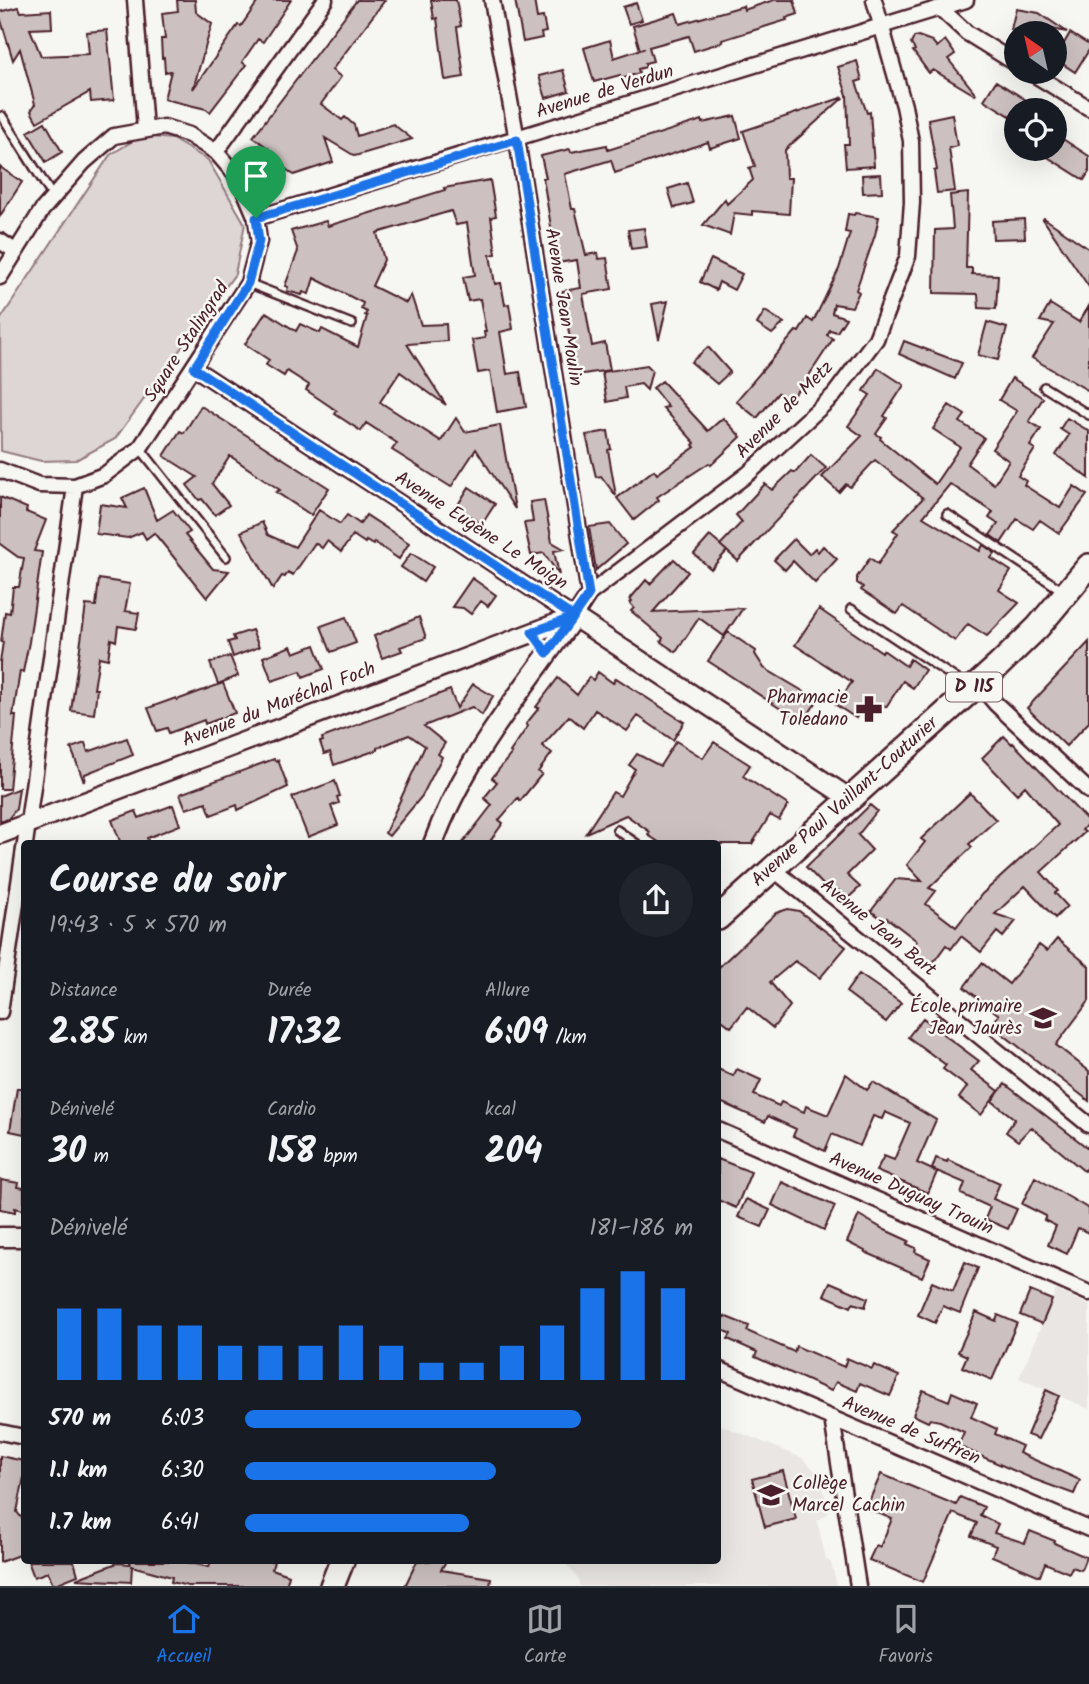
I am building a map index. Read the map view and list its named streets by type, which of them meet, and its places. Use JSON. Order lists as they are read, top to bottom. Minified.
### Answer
{"streets":{"main road":["D 115","Avenue Paul Vaillant-Couturier"],"street":["Avenue de Verdun","Avenue Jean Moulin","Square Stalingrad","Avenue de Metz","Avenue Eugène Le Moign","Avenue du Maréchal Foch","Avenue Jean Bart","Avenue Duguay Trouin","Avenue de Suffren"]},"crossings":[["Avenue de Verdun","Avenue Jean Moulin"],["Avenue de Verdun","Square Stalingrad"],["Avenue de Verdun","Avenue de Metz"],["Avenue Jean Moulin","Avenue de Metz"],["Square Stalingrad","Avenue Eugène Le Moign"],["Avenue Eugène Le Moign","Avenue du Maréchal Foch"],["Avenue Eugène Le Moign","Avenue Paul Vaillant-Couturier"],["Avenue Paul Vaillant-Couturier","Avenue Jean Bart"]],"places":{"pharmacy":["Pharmacie Toledano"],"school or university":["École primaire Jean Jaurès","Collège Marcel Cachin"]},"north":"top left","page":{"heading":["Course du soir","19:43 · 5 × 570 m"],"stats":[["Distance","2.85 km"],["Durée","17:32"],["Allure","6:09 /km"],["Dénivelé","30 m"],["Cardio","158 bpm"],["kcal","204"]],"chart":["Dénivelé","181–186 m"],"list":[{"name":"570 m","note":"6:03"},{"name":"1.1 km","note":"6:30"},{"name":"1.7 km","note":"6:41"}],"tabs":["Accueil","Carte","Favoris"]}}
